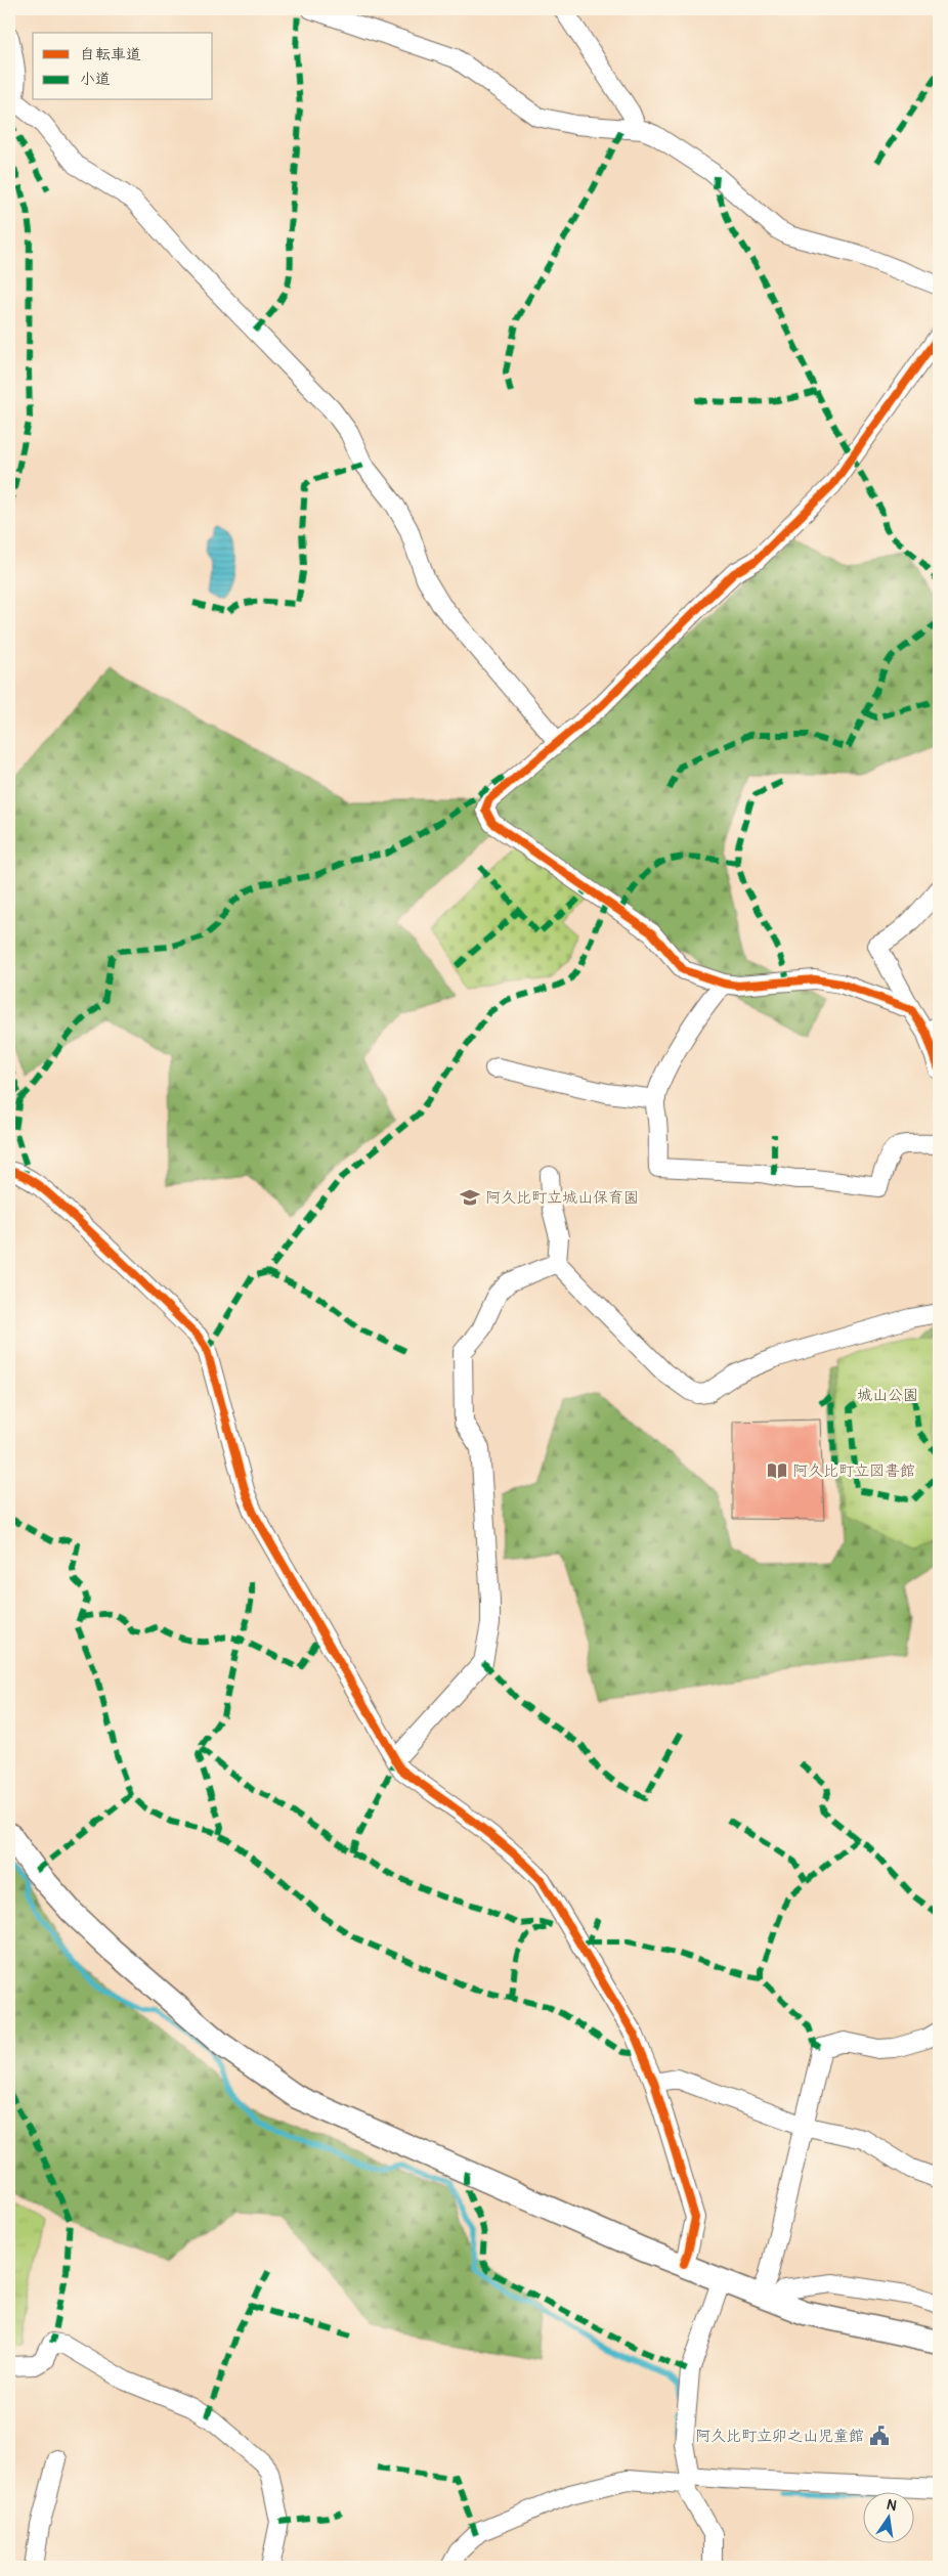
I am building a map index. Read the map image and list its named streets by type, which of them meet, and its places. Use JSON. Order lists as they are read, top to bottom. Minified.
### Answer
{"parks":["城山公園"],"places":{"school or university":["阿久比町立城山保育園"],"library":["阿久比町立図書館"],"public building":["阿久比町立卯之山児童館"]},"legend":["自転車道","小道"],"north":"top"}
